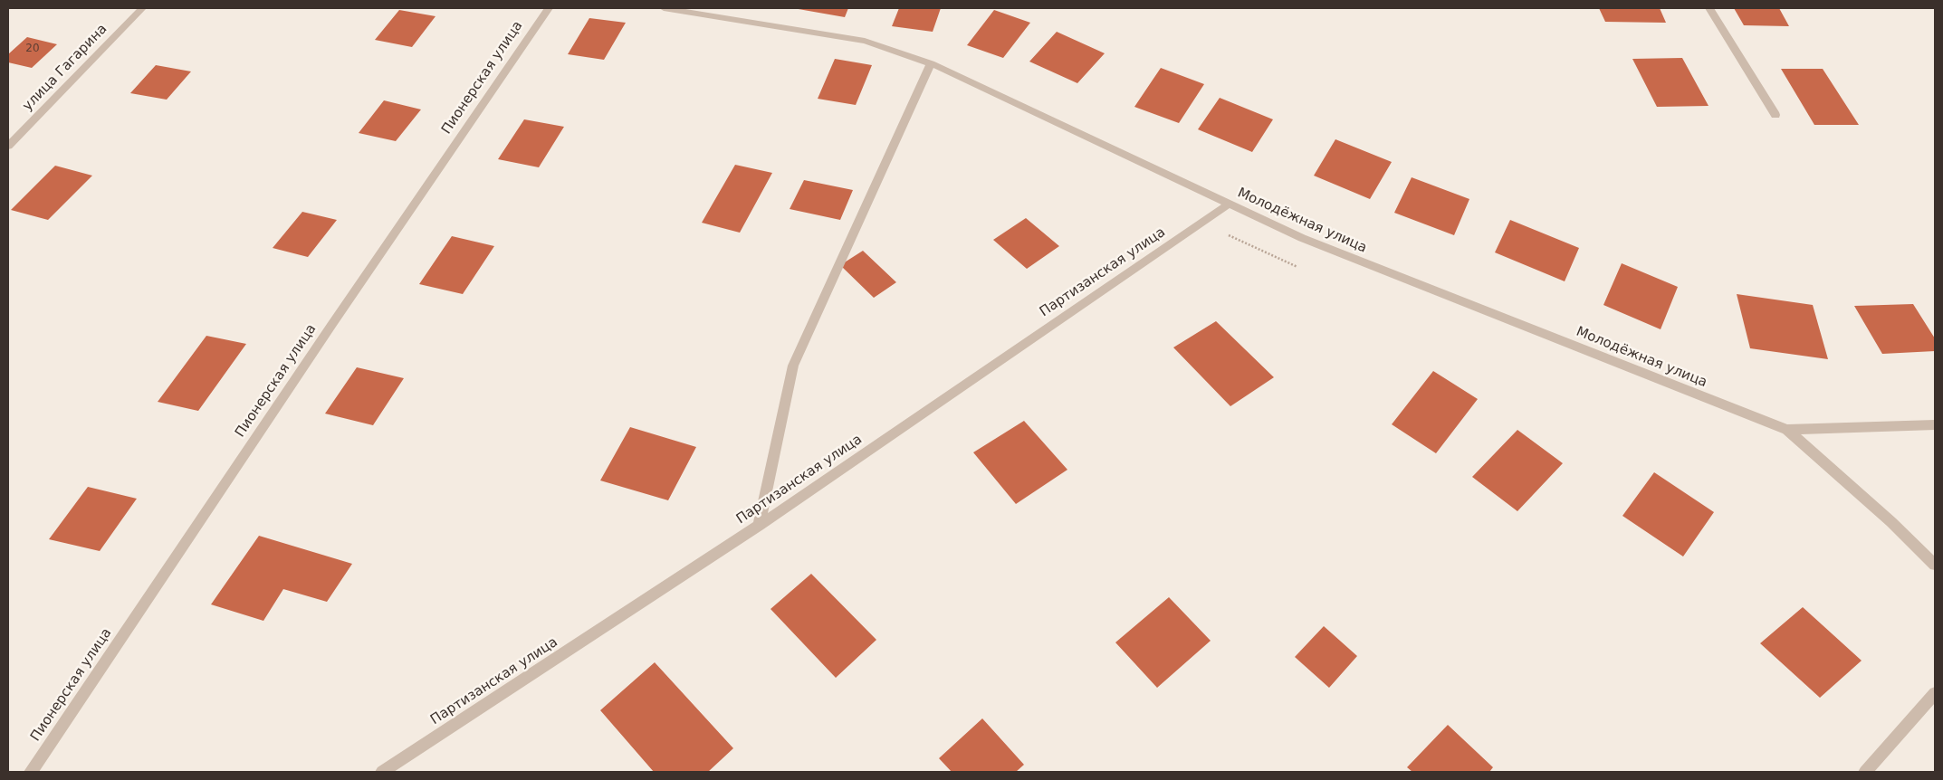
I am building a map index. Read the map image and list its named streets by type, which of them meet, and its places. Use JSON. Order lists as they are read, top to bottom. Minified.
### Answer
{"streets":{"street":["улица Гагарина","Пионерская улица","Молодёжная улица","Партизанская улица"]},"crossings":[["Молодёжная улица","Партизанская улица"]],"house_numbers":["20"]}
